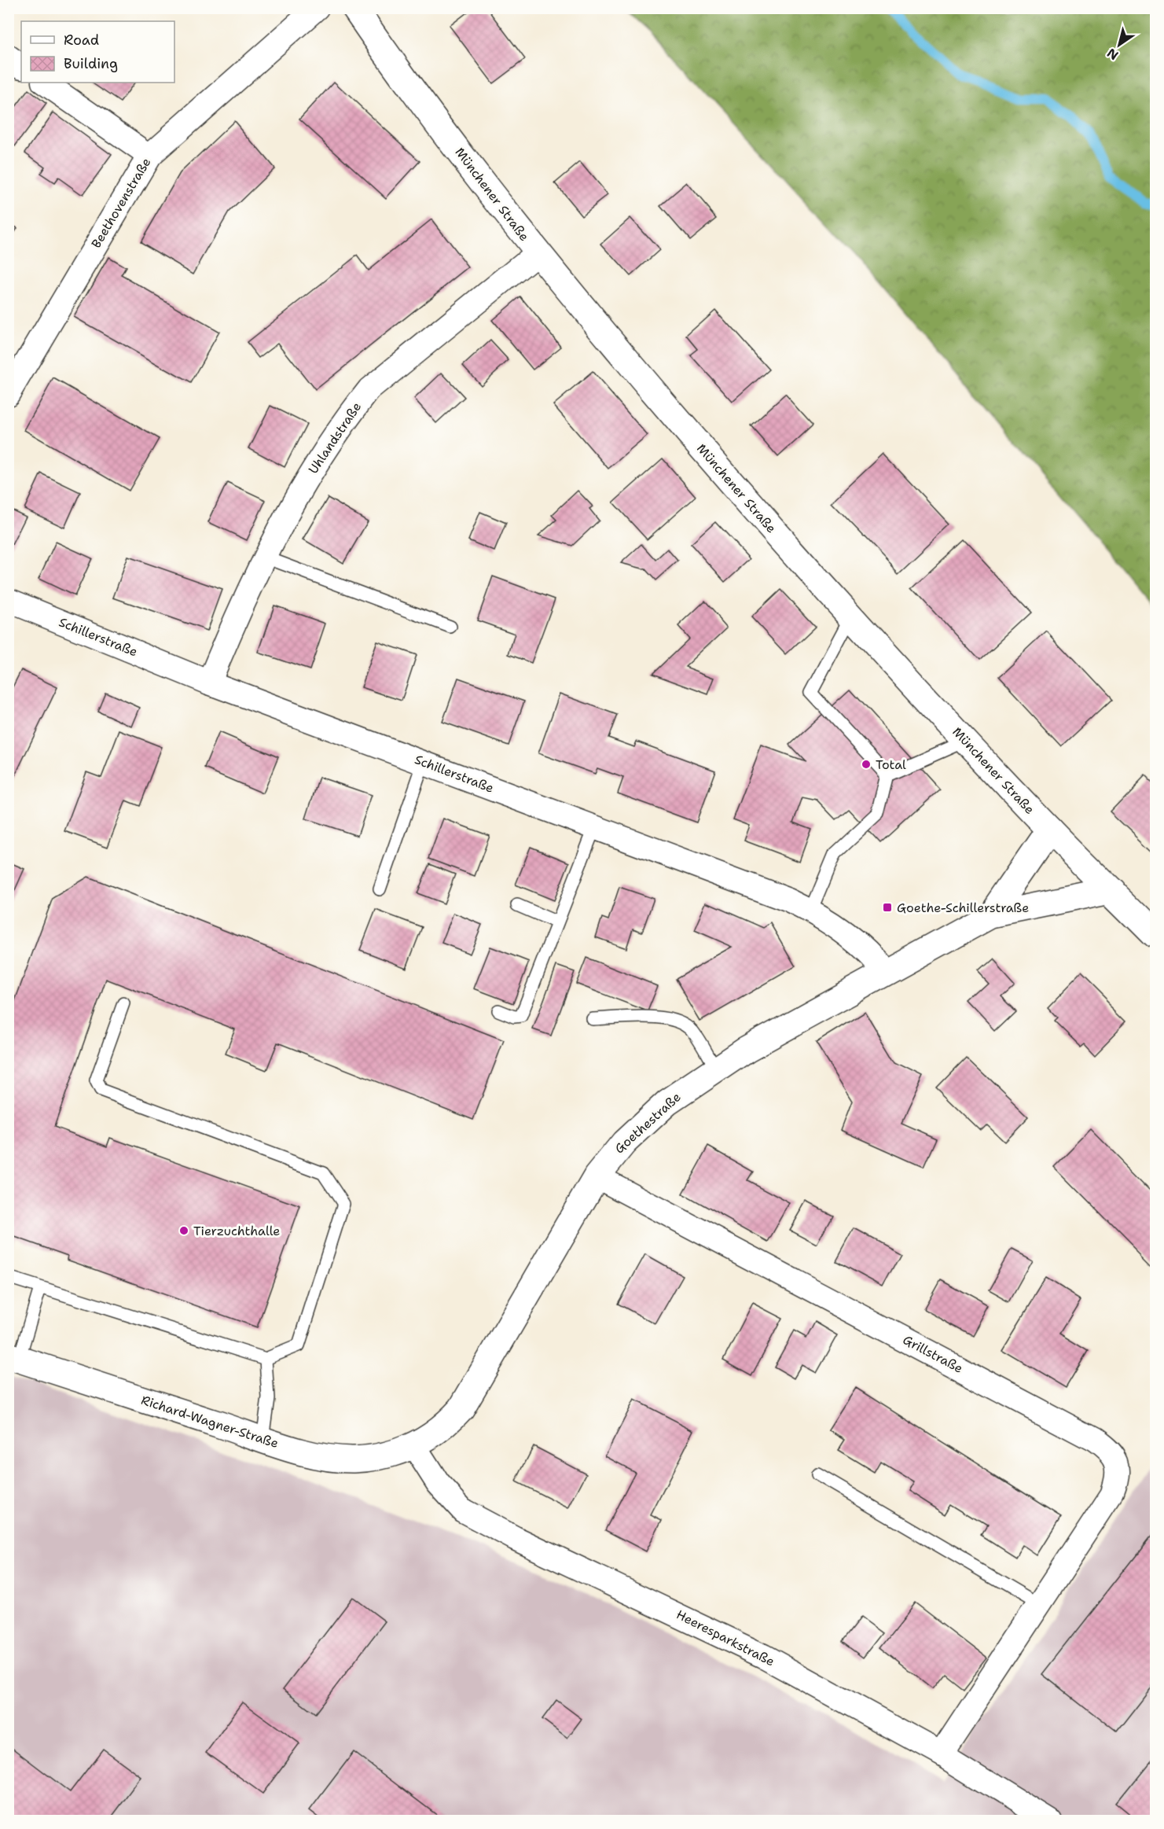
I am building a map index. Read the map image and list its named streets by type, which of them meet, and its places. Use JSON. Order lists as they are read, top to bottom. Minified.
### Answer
{"streets":{"street":["Münchener Straße","Beethovenstraße","Uhlandstraße","Schillerstraße","Goethestraße","Grillstraße","Richard-Wagner-Straße","Heeresparkstraße"]},"crossings":[["Münchener Straße","Uhlandstraße"],["Münchener Straße","Goethestraße"],["Uhlandstraße","Schillerstraße"],["Schillerstraße","Goethestraße"],["Goethestraße","Grillstraße"],["Goethestraße","Richard-Wagner-Straße"],["Goethestraße","Heeresparkstraße"],["Grillstraße","Heeresparkstraße"],["Richard-Wagner-Straße","Heeresparkstraße"]],"places":{"other":["Total","Tierzuchthalle"],"transit":["Goethe-Schillerstraße"]},"legend":["Road","Building"],"north":"bottom left"}
